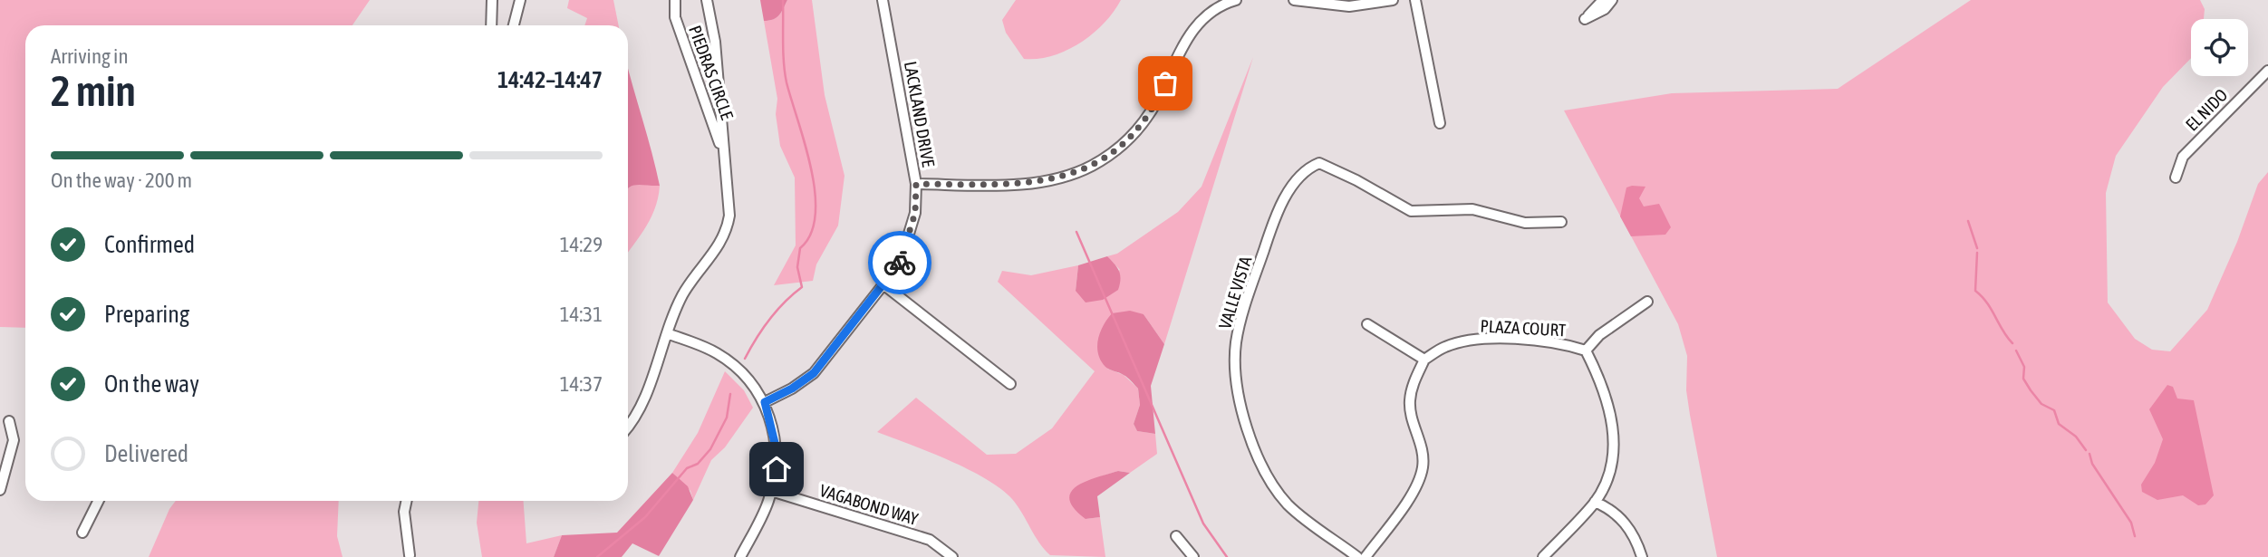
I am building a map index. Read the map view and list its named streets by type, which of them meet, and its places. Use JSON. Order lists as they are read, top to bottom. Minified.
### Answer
{"streets":{"street":["PIEDRAS CIRCLE","EL NIDO","LACKLAND DRIVE","VALLE VISTA","PLAZA COURT","VAGABOND WAY"]},"page":{"heading":["2 min","Arriving in","14:42–14:47"],"bar":"On the way · 200 m","list":[["Confirmed","14:29"],["Preparing","14:31"],["On the way","14:37"],"Delivered"]}}
